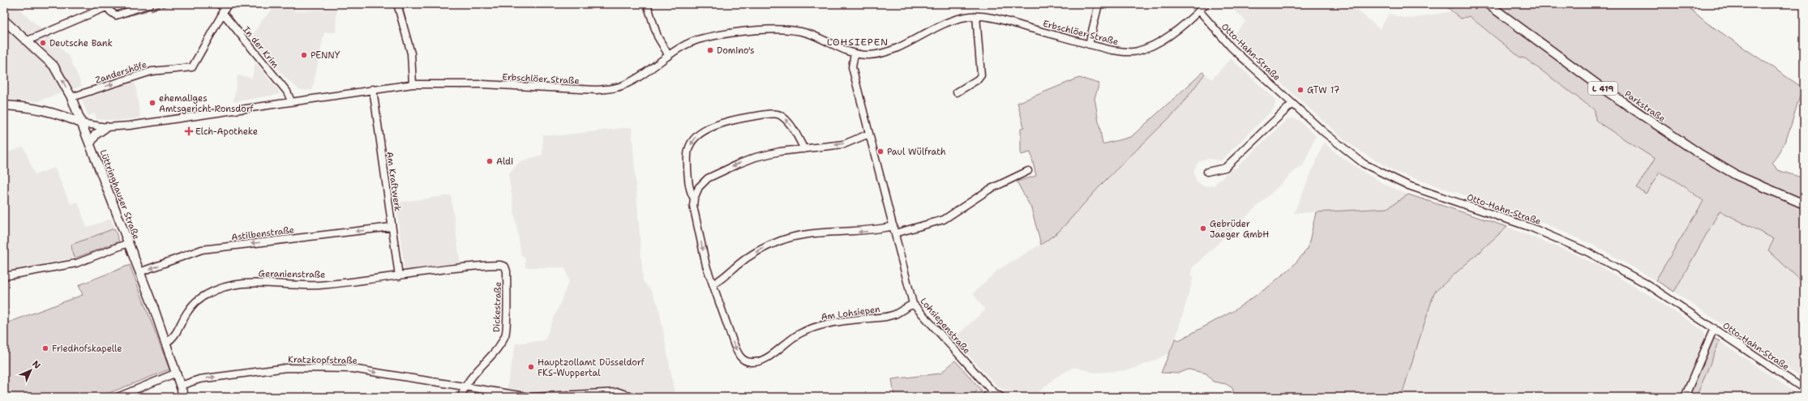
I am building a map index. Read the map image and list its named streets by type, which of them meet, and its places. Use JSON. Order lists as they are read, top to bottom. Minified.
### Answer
{"streets":{"main road":["L 419","Parkstraße","Lüttringhauser Straße"],"street":["Erbschlöer Straße","In der Krim","Otto-Hahn-Straße","Zandershöfe","Am Kraftwerk","Astilbenstraße","Geranienstraße","Dickestraße","Am Lohsiepen","Lohsiepenstraße","Kratzkopfstraße"]},"crossings":[["Erbschlöer Straße","In der Krim"],["Erbschlöer Straße","Otto-Hahn-Straße"],["Erbschlöer Straße","Am Kraftwerk"],["Erbschlöer Straße","Lüttringhauser Straße"],["Erbschlöer Straße","Lohsiepenstraße"],["In der Krim","Zandershöfe"],["Zandershöfe","Lüttringhauser Straße"],["Am Kraftwerk","Astilbenstraße"],["Am Kraftwerk","Geranienstraße"],["Lüttringhauser Straße","Astilbenstraße"],["Lüttringhauser Straße","Geranienstraße"],["Lüttringhauser Straße","Kratzkopfstraße"],["Geranienstraße","Dickestraße"],["Dickestraße","Kratzkopfstraße"],["Am Lohsiepen","Lohsiepenstraße"]],"one_way":["Zandershöfe","Astilbenstraße","Kratzkopfstraße"],"districts":["LOHSIEPEN"],"places":{"other":["Deutsche Bank","Domino's","PENNY","GTW 17","ehemaliges Amtsgericht Ronsdorf","Paul Wülfrath","Aldi","Gebrüder Jaeger GmbH","Friedhofskapelle","Hauptzollamt Düsseldorf FKS-Wuppertal"],"health":["Elch-Apotheke"]},"north":"top right"}
